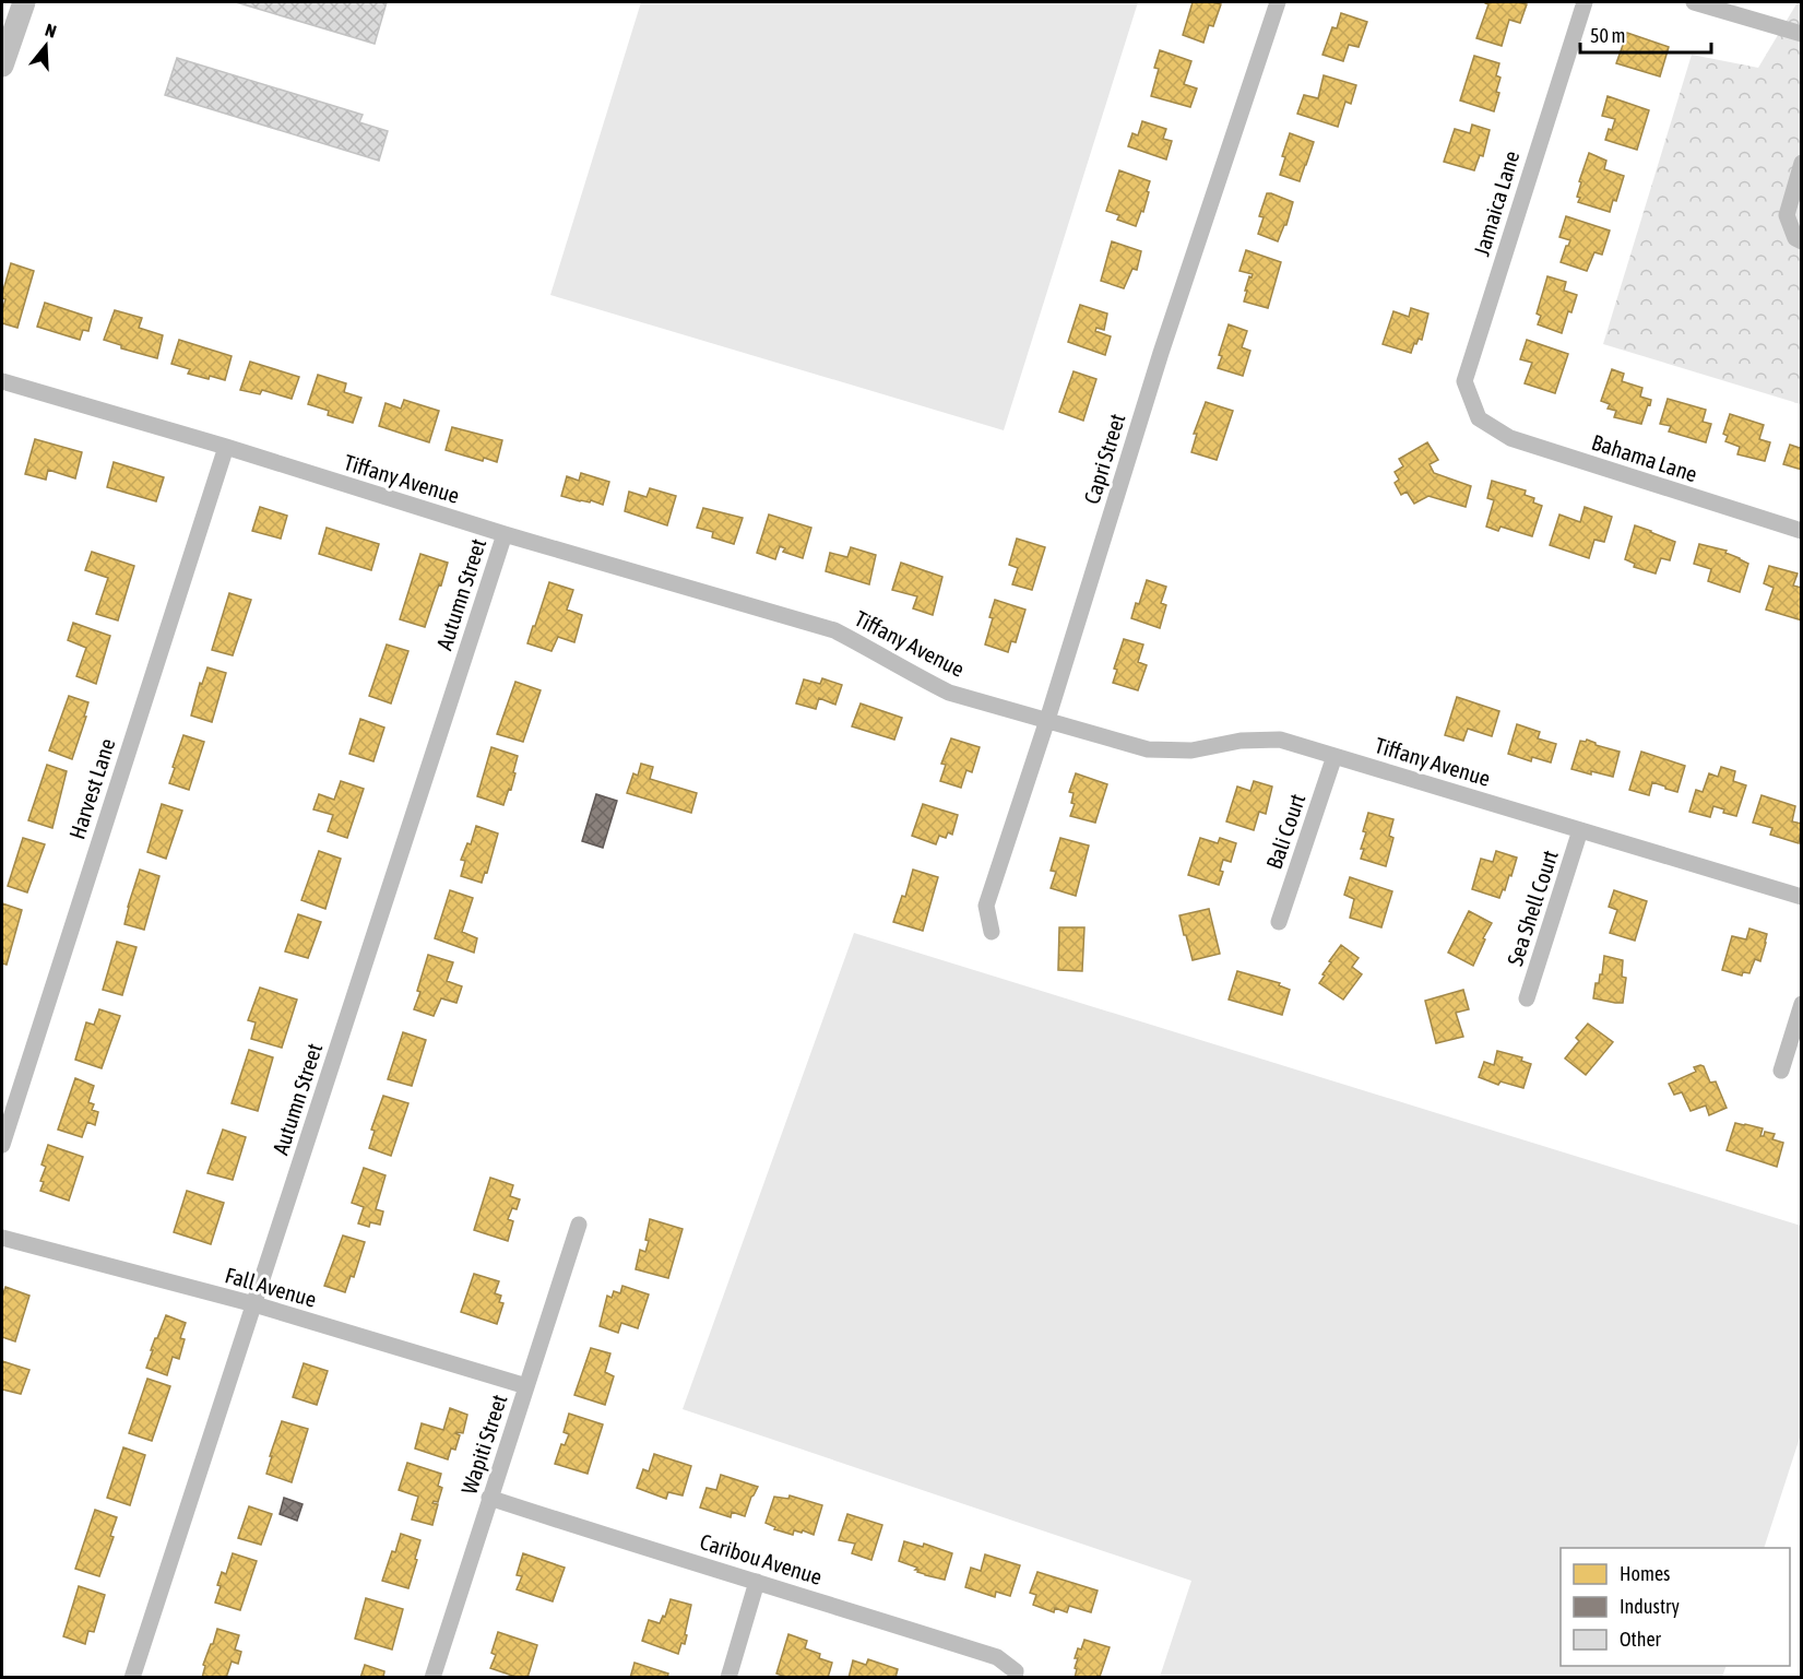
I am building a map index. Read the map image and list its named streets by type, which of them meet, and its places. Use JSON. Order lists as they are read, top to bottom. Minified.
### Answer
{"streets":{"street":["Jamaica Lane","Bahama Lane","Capri Street","Tiffany Avenue","Autumn Street","Harvest Lane","Bali Court","Sea Shell Court","Fall Avenue","Wapiti Street","Caribou Avenue"]},"crossings":[["Jamaica Lane","Bahama Lane"],["Capri Street","Tiffany Avenue"],["Tiffany Avenue","Autumn Street"],["Tiffany Avenue","Harvest Lane"],["Tiffany Avenue","Bali Court"],["Tiffany Avenue","Sea Shell Court"],["Autumn Street","Fall Avenue"],["Fall Avenue","Wapiti Street"],["Wapiti Street","Caribou Avenue"]],"legend":["Homes","Industry","Other"],"scale_bar":"50 m","north":"top"}
